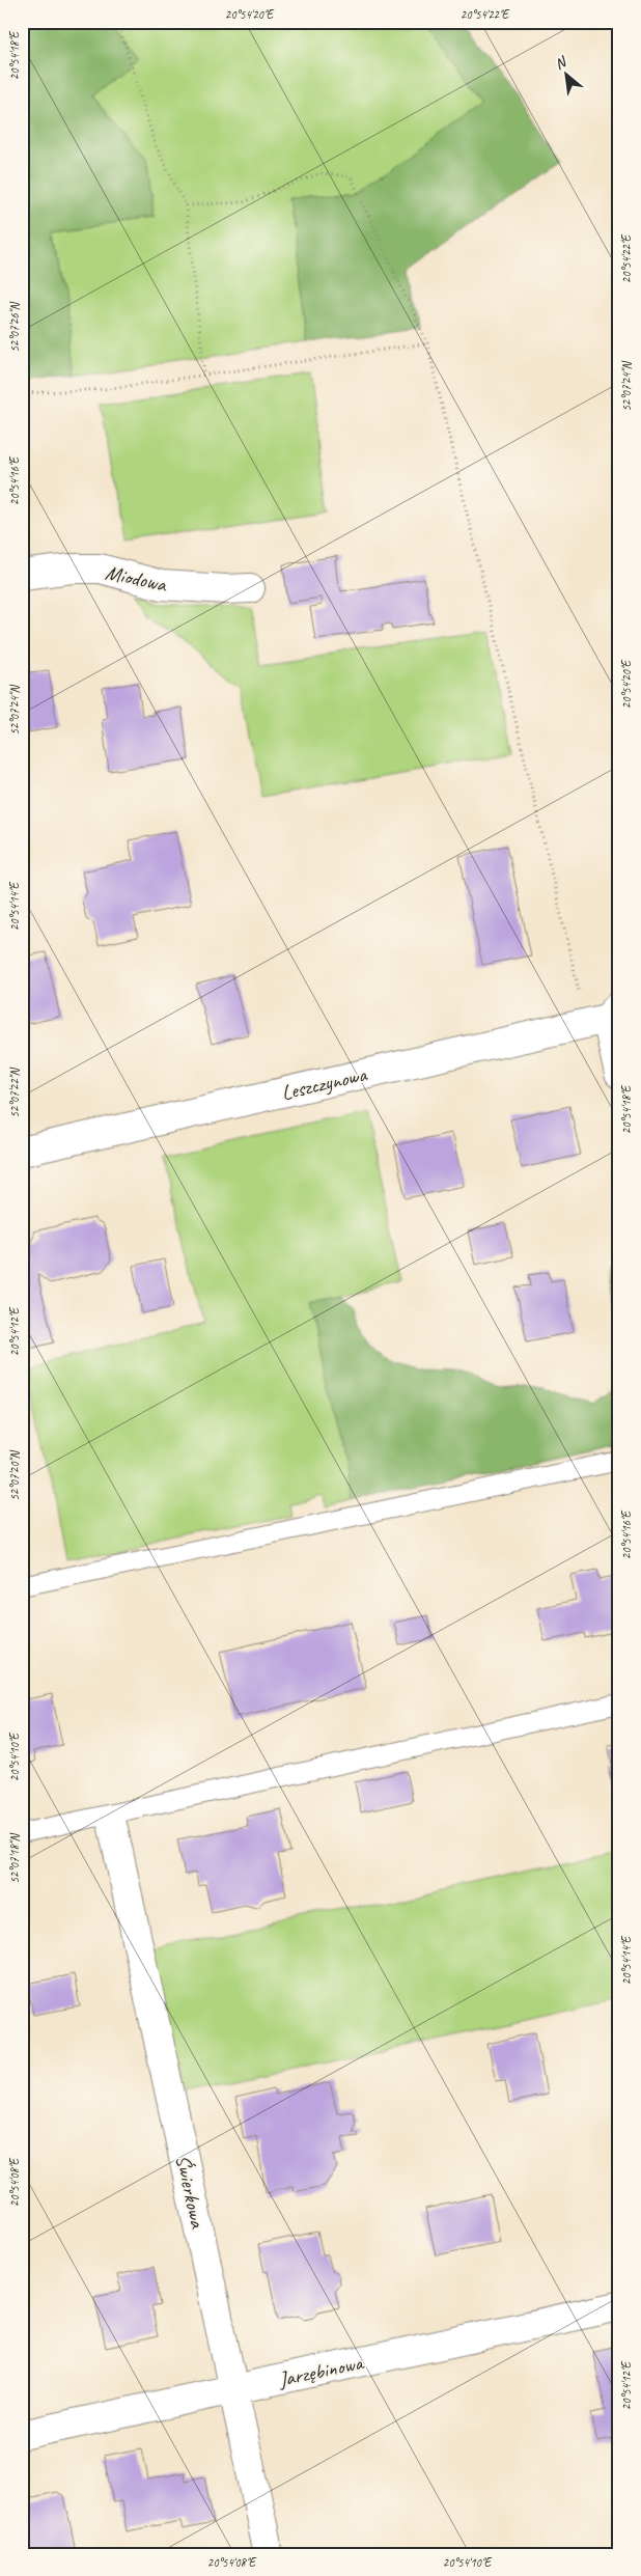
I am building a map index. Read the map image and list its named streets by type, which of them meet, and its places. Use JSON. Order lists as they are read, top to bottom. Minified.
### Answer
{"streets":{"street":["Miodowa","Leszczynowa","Świerkowa","Jarzębinowa"]},"crossings":[["Świerkowa","Jarzębinowa"]],"north":"top left","coordinates":["20°54'20\"E","20°54'22\"E","20°54'18\"E","52°07'26\"N","52°07'24\"N","20°54'16\"E","20°54'14\"E","52°07'22\"N","20°54'12\"E","52°07'20\"N","20°54'10\"E","52°07'18\"N","20°54'08\"E"]}
